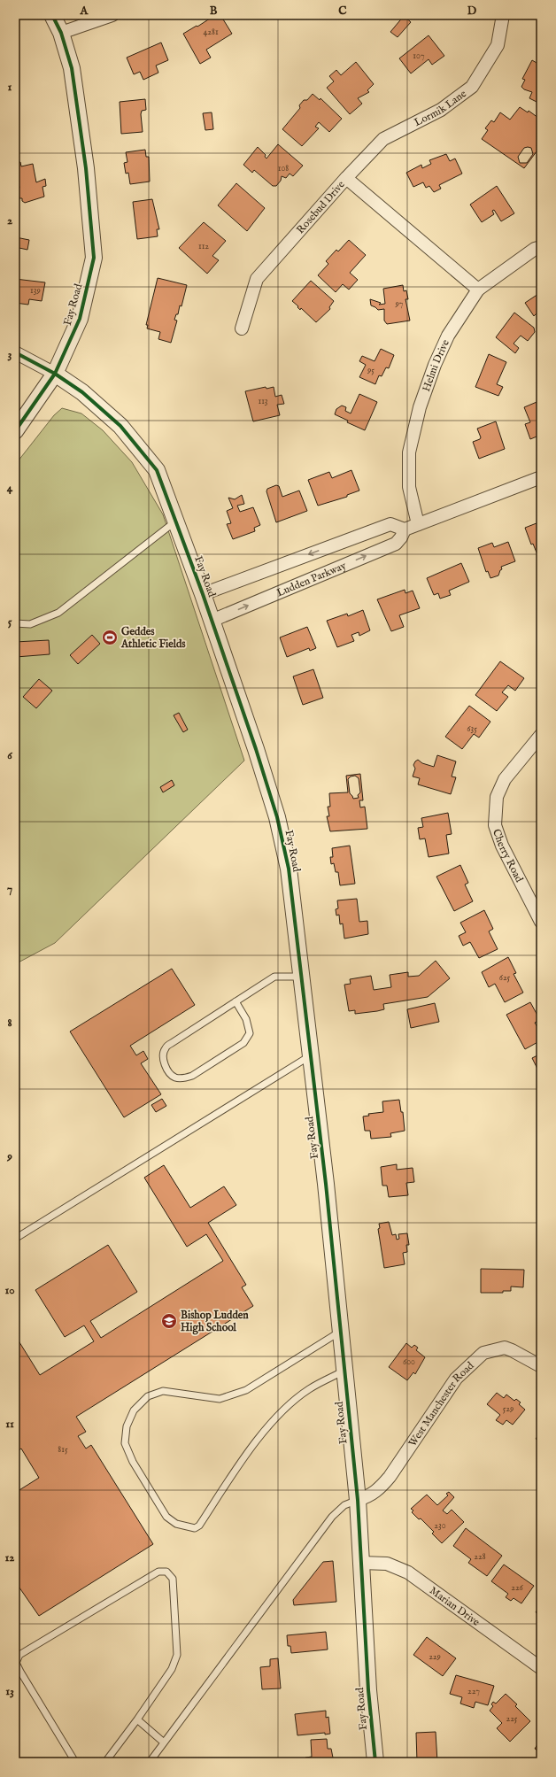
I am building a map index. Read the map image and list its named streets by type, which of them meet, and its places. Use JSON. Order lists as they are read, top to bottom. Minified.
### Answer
{"streets":{"street":["Lormik Lane","Rosebud Drive","Fay Road","Helmi Drive","Ludden Parkway","Cherry Road","West Manchester Road","Marian Drive"]},"crossings":[["Lormik Lane","Rosebud Drive"],["Rosebud Drive","Helmi Drive"],["Fay Road","Ludden Parkway"],["Fay Road","West Manchester Road"],["Fay Road","Marian Drive"]],"places":{"sports":["Geddes Athletic Fields"],"school or university":["Bishop Ludden High School"]},"house_numbers":["4281","107","108","112","139","97","95","113","635","625","600","529","815","230","228","226","229","227","225"],"grid":{"columns":["A","B","C","D"],"rows":["1","2","3","4","5","6","7","8","9","10","11","12","13"]}}
